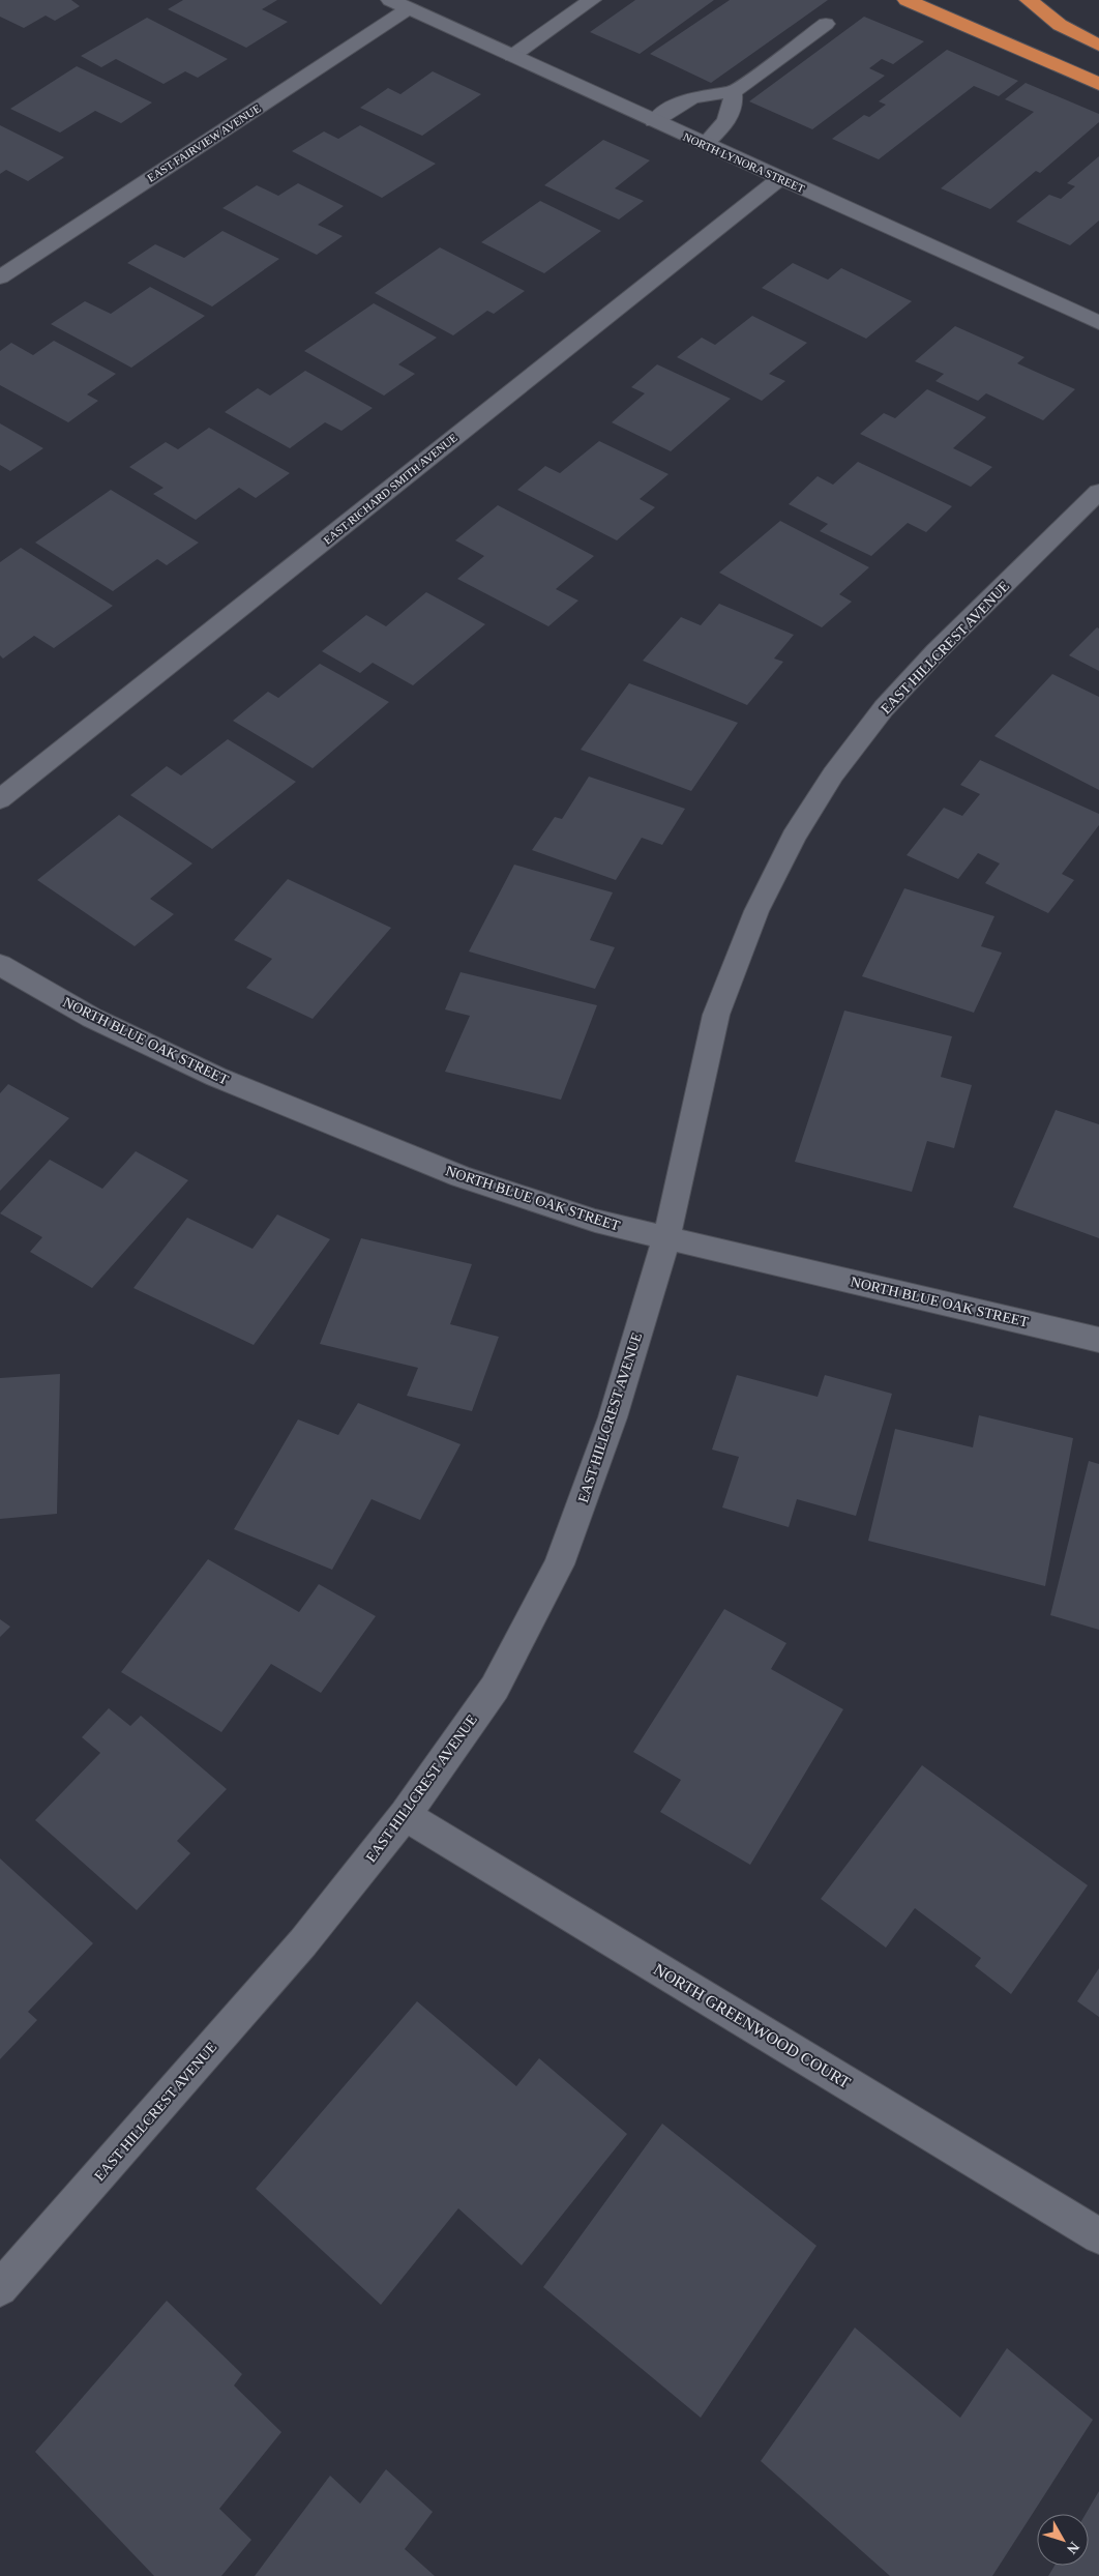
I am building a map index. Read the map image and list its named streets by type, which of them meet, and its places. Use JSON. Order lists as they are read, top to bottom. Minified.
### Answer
{"streets":{"street":["EAST FAIRVIEW AVENUE","NORTH LYNORA STREET","EAST RICHARD SMITH AVENUE","EAST HILLCREST AVENUE","NORTH BLUE OAK STREET","NORTH GREENWOOD COURT"]},"crossings":[["EAST FAIRVIEW AVENUE","NORTH LYNORA STREET"],["NORTH LYNORA STREET","EAST RICHARD SMITH AVENUE"],["EAST HILLCREST AVENUE","NORTH BLUE OAK STREET"],["EAST HILLCREST AVENUE","NORTH GREENWOOD COURT"]],"north":"bottom right"}
